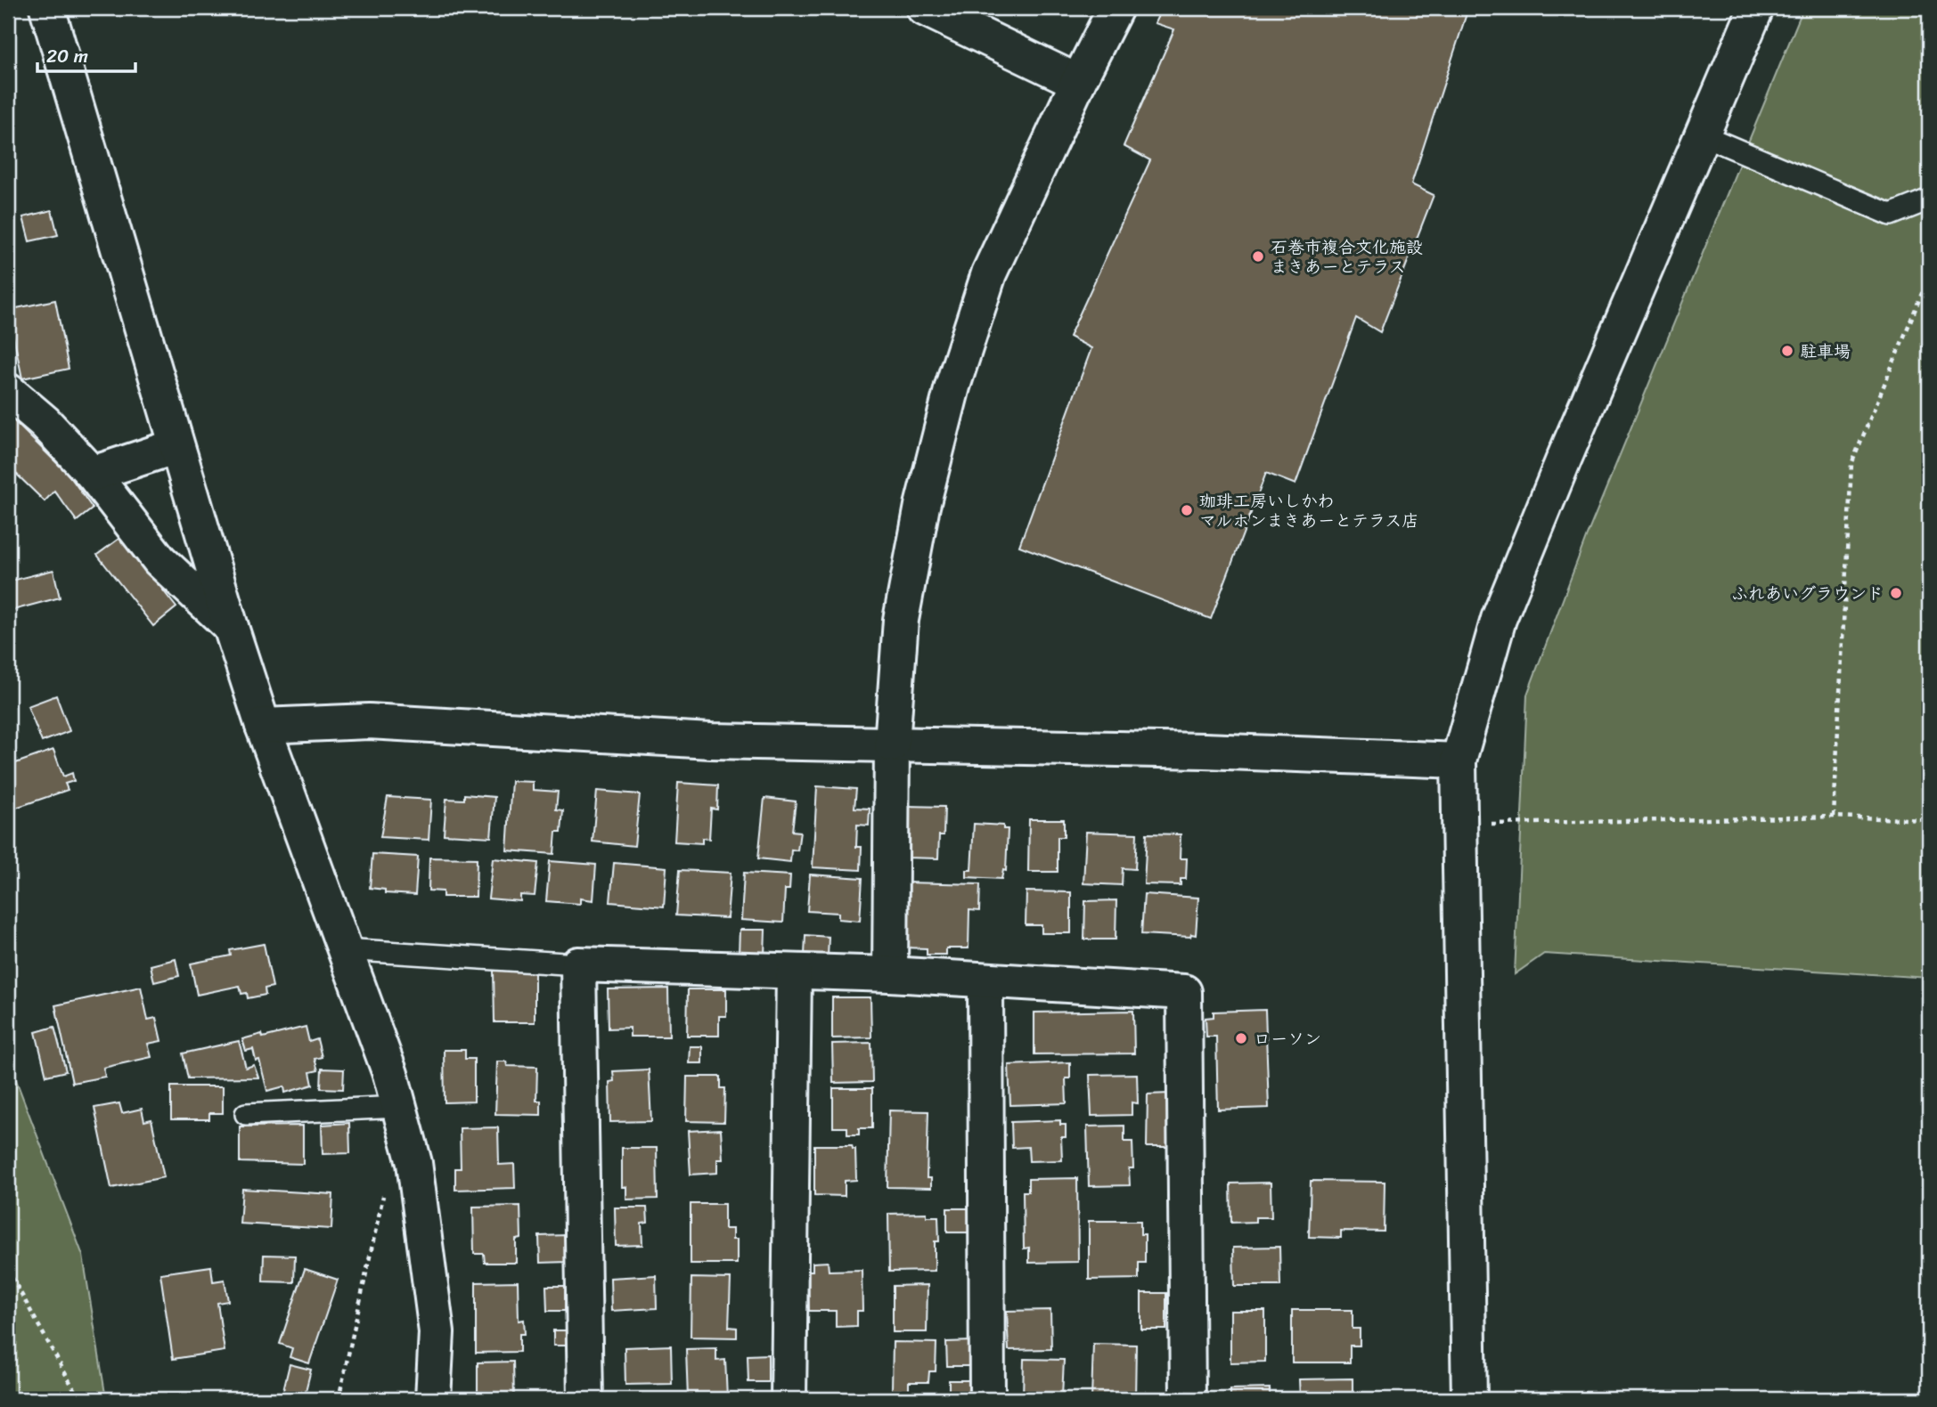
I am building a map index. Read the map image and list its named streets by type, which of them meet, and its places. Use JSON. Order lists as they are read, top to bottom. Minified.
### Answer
{"places":["石巻市複合文化施設 まきあーとテラス","駐車場","珈琲工房いしかわ マルホンまきあーとテラス店","ふれあいグラウンド","ローソン"],"scale_bar":"20 m"}
